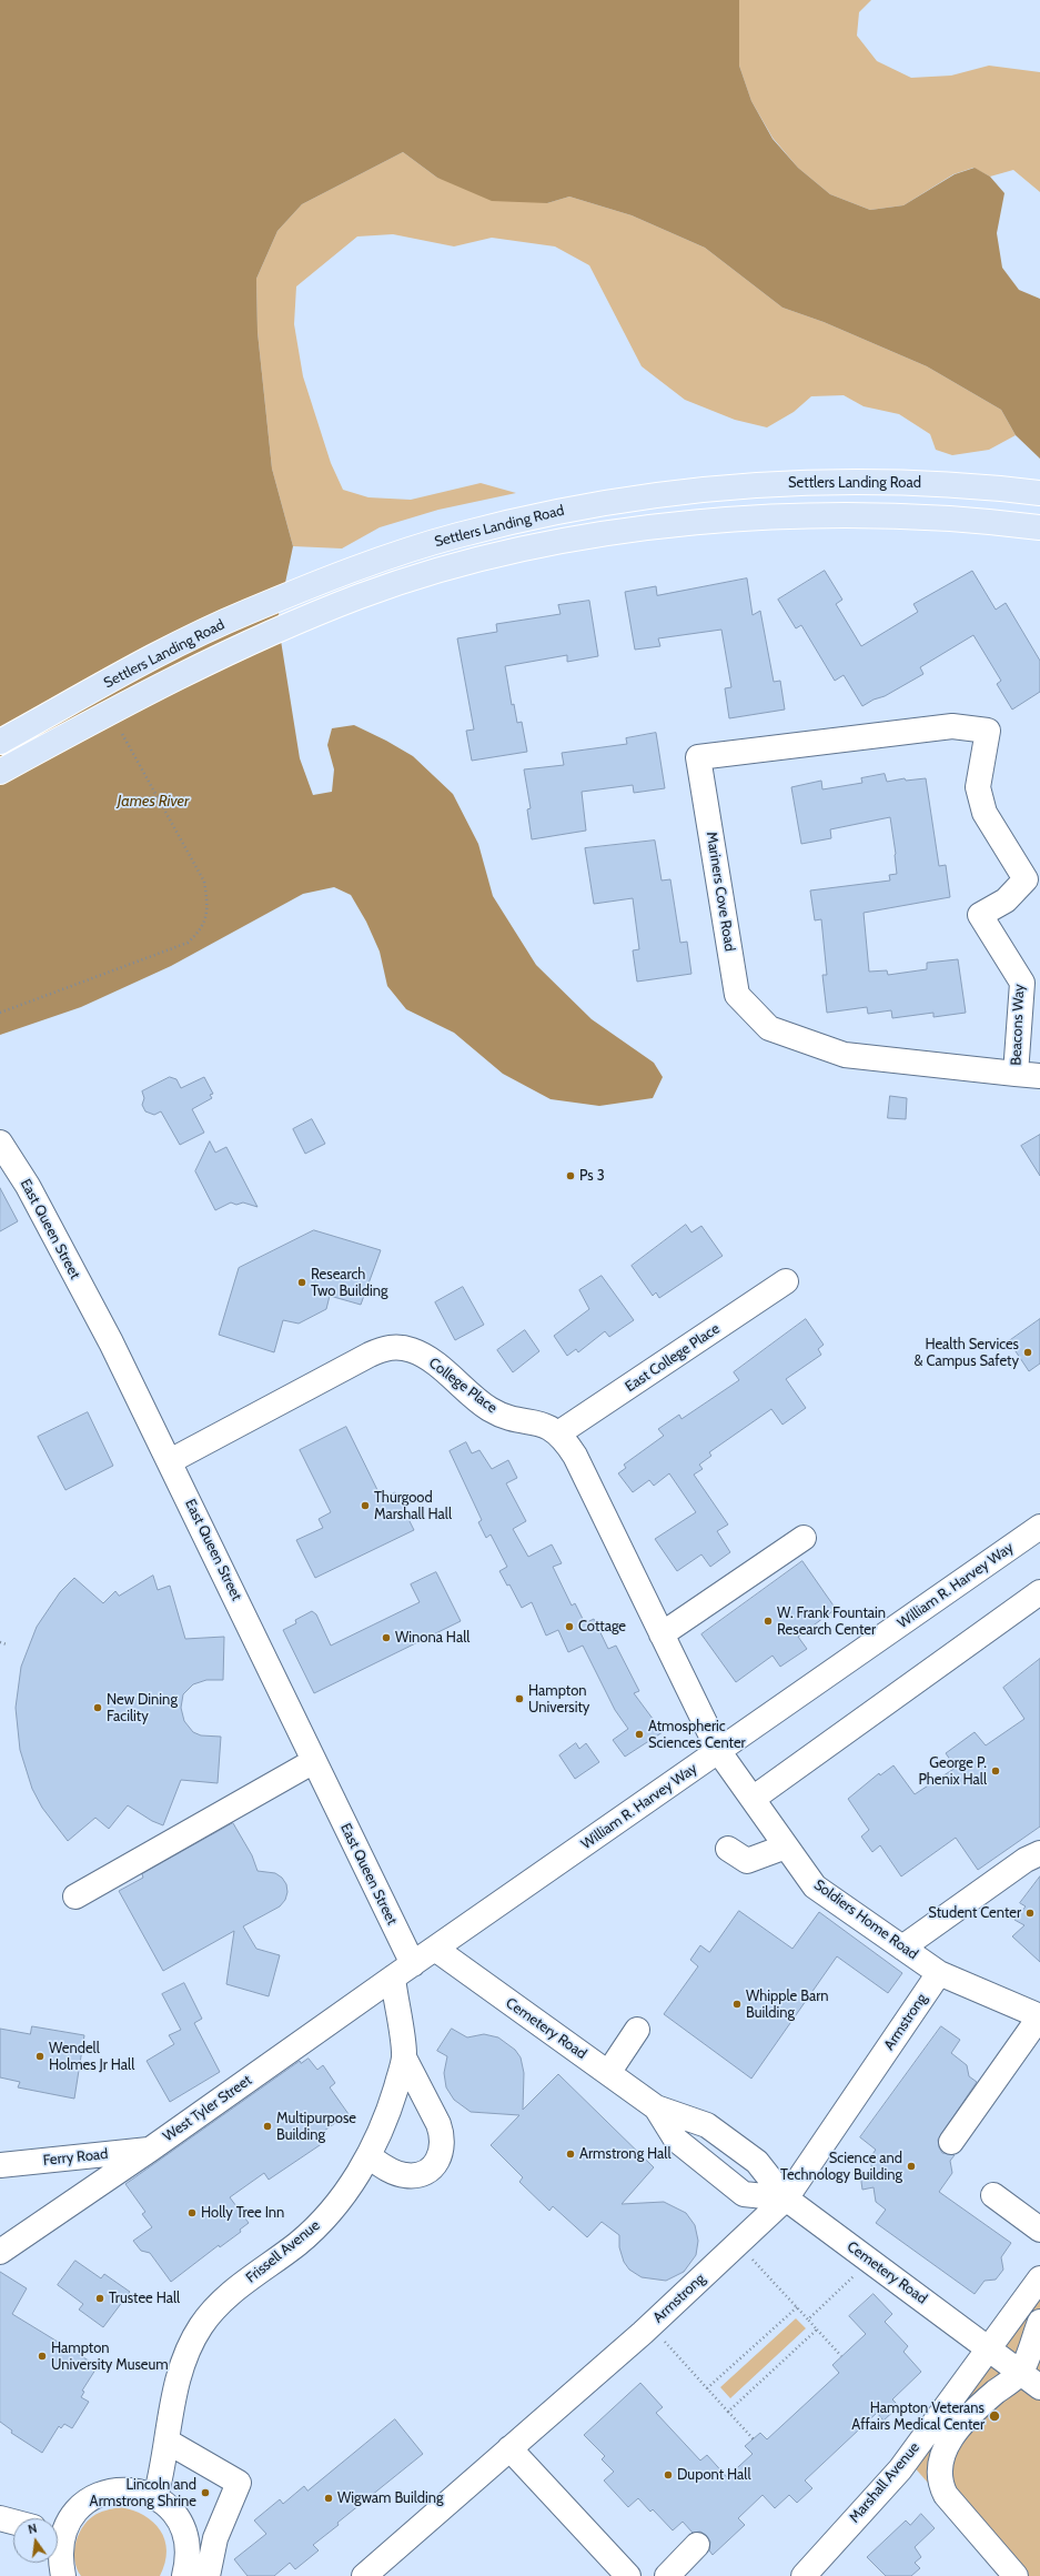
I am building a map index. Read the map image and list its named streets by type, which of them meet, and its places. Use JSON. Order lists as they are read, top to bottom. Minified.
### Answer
{"streets":{"main road":["Settlers Landing Road"],"street":["Mariners Cove Road","Beacons Way","East Queen Street","East College Place","College Place","William R. Harvey Way","Soldiers Home Road","Armstrong","Cemetery Road","West Tyler Street","Ferry Road","Frissell Avenue","Marshall Avenue"]},"crossings":[["Mariners Cove Road","Beacons Way"],["East Queen Street","College Place"],["East Queen Street","William R. Harvey Way"],["East Queen Street","West Tyler Street"],["East College Place","College Place"],["College Place","William R. Harvey Way"],["College Place","Soldiers Home Road"],["William R. Harvey Way","Soldiers Home Road"],["William R. Harvey Way","Cemetery Road"],["William R. Harvey Way","West Tyler Street"],["Soldiers Home Road","Armstrong"],["Armstrong","Cemetery Road"],["Cemetery Road","Marshall Avenue"],["West Tyler Street","Ferry Road"],["West Tyler Street","Frissell Avenue"]],"water":["James River"],"places":["Ps 3","Research Two Building","Health Services & Campus Safety","Thurgood Marshall Hall","W. Frank Fountain Research Center","Cottage","Winona Hall","Hampton University","New Dining Facility","Atmospheric Sciences Center","George P. Phenix Hall","Student Center","Whipple Barn Building","Wendell Holmes Jr Hall","Multipurpose Building","Armstrong Hall","Science and Technology Building","Holly Tree Inn","Trustee Hall","Hampton University Museum","Hampton Veterans Affairs Medical Center","Dupont Hall","Lincoln and Armstrong Shrine","Wigwam Building"],"north":"top"}
